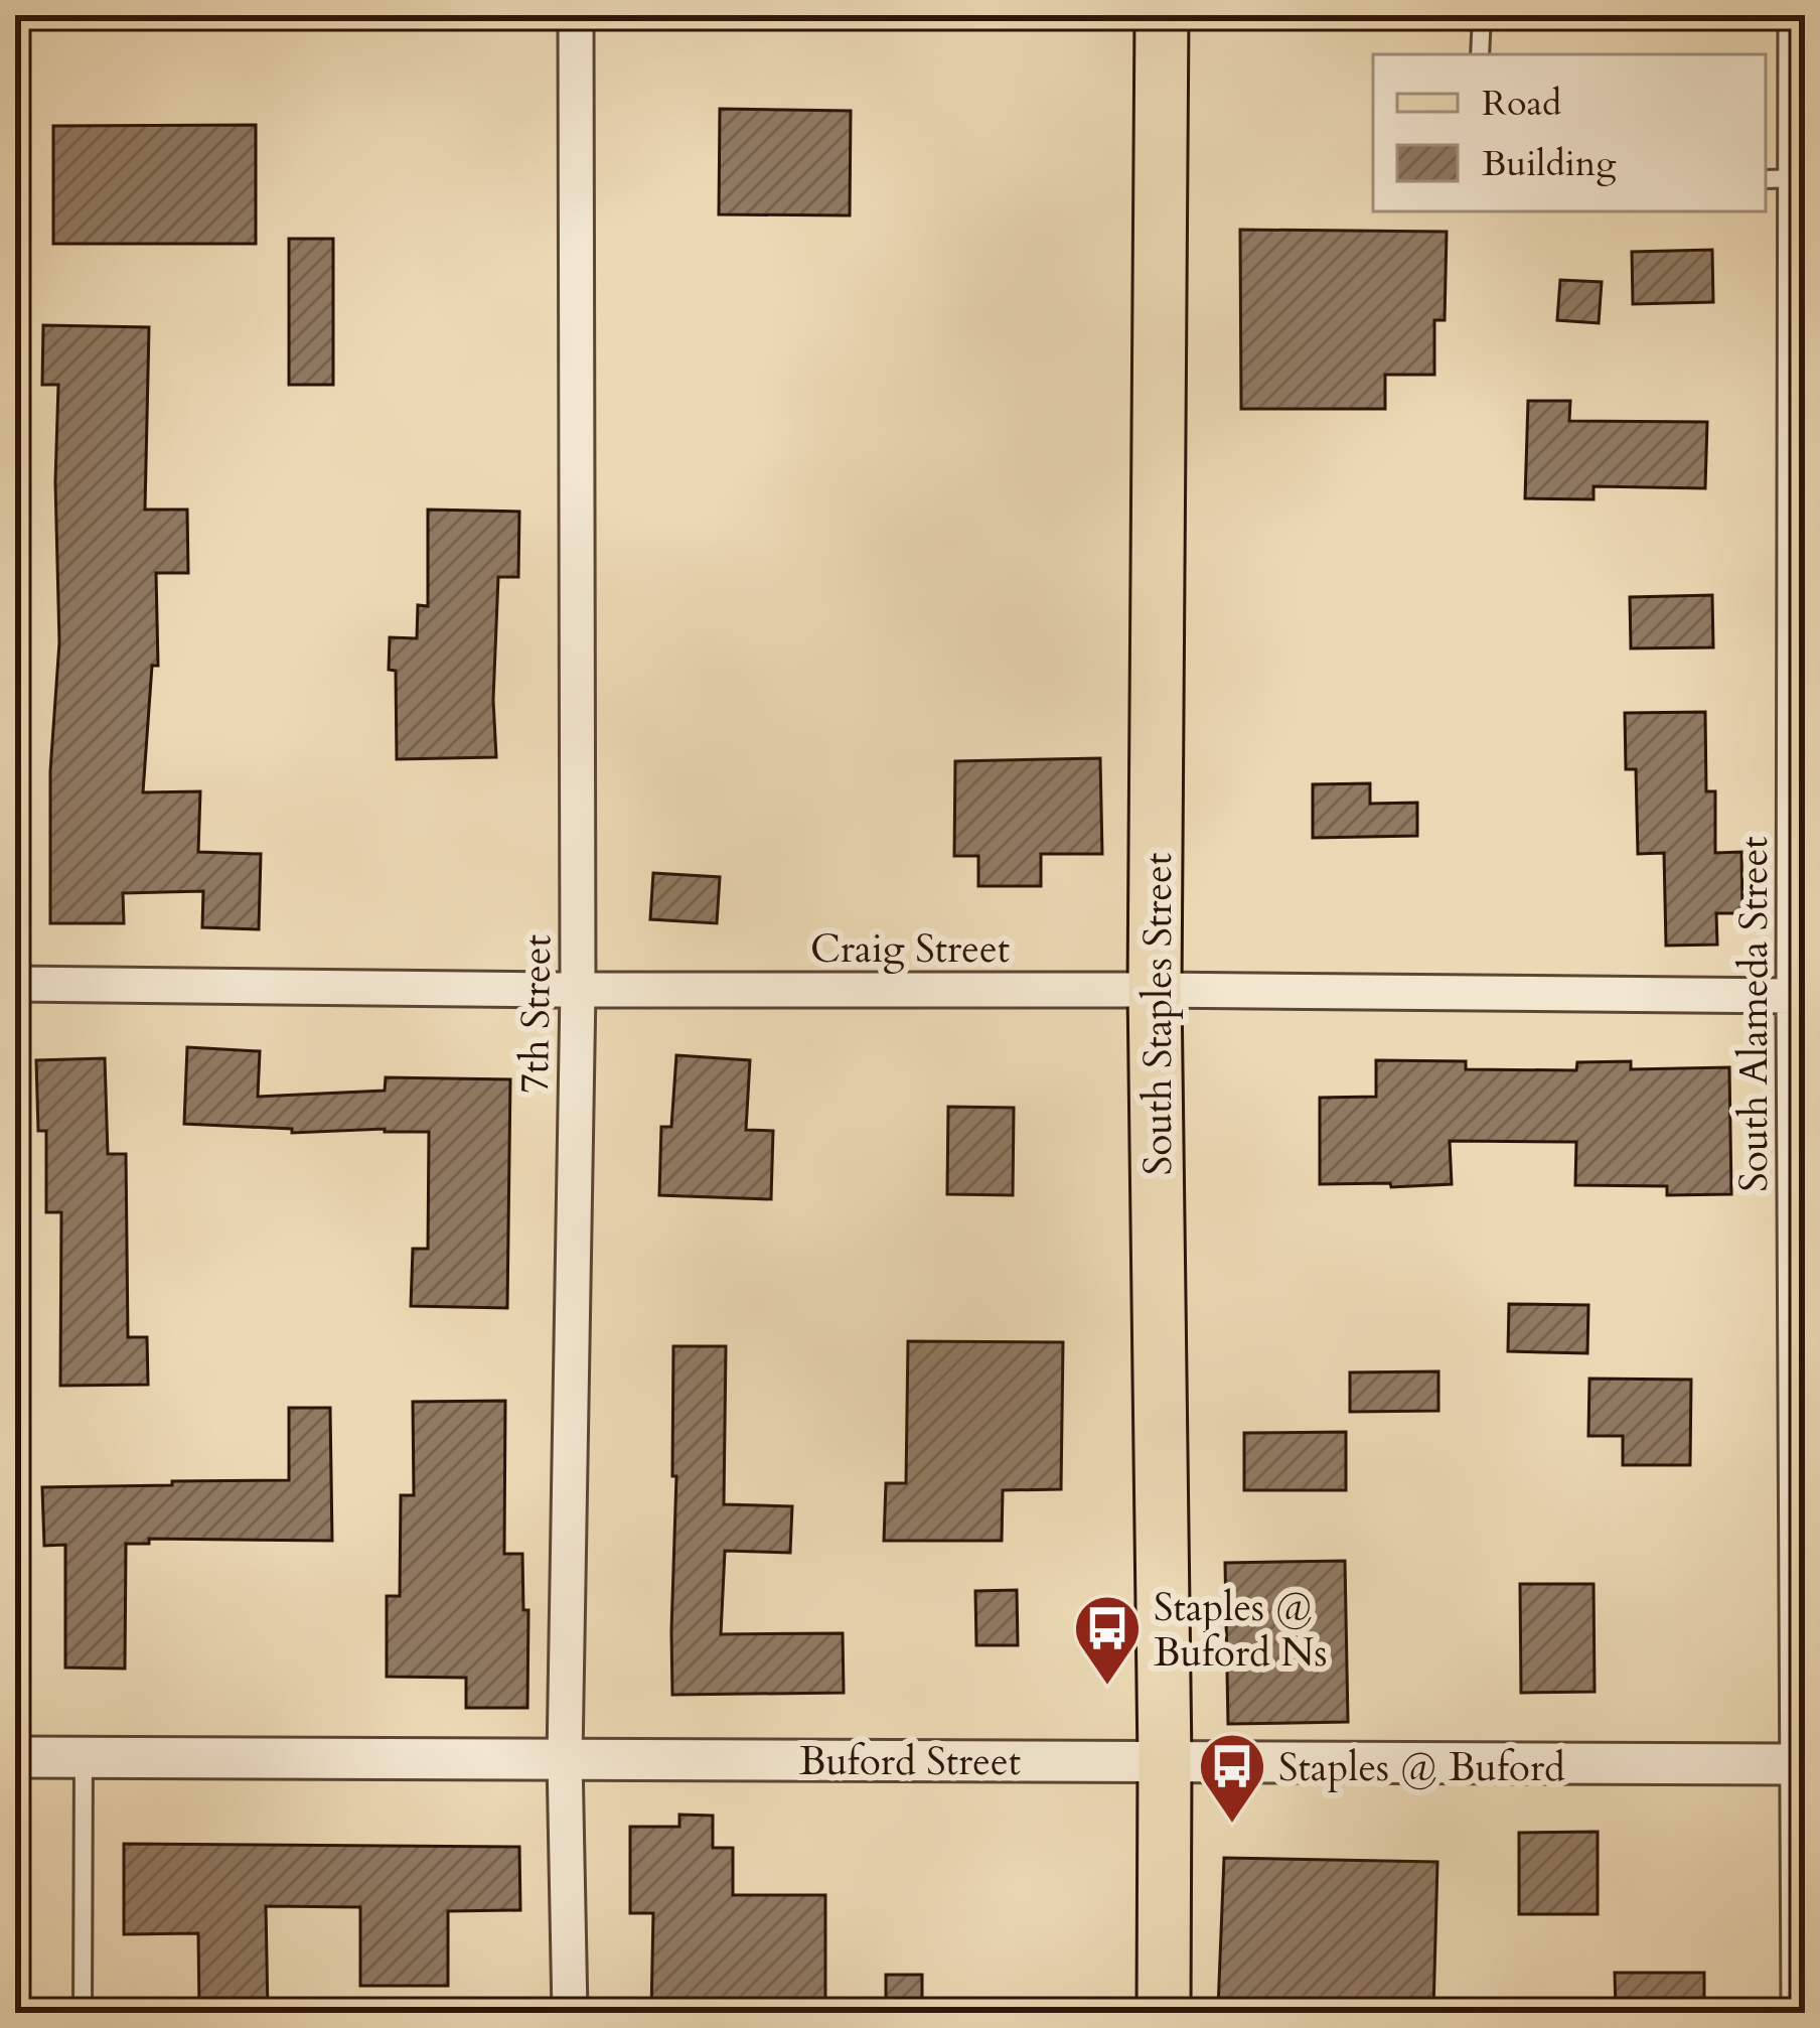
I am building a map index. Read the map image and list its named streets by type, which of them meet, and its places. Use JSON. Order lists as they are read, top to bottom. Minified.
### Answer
{"streets":{"main road":["South Staples Street"],"street":["Craig Street","7th Street","South Alameda Street","Buford Street"]},"crossings":[["Craig Street","7th Street"],["Craig Street","South Staples Street"],["Craig Street","South Alameda Street"],["7th Street","Buford Street"],["South Staples Street","Buford Street"],["South Alameda Street","Buford Street"]],"places":{"bus stop":["Staples @ Buford Ns","Staples @ Buford"]},"legend":["Road","Building"]}
